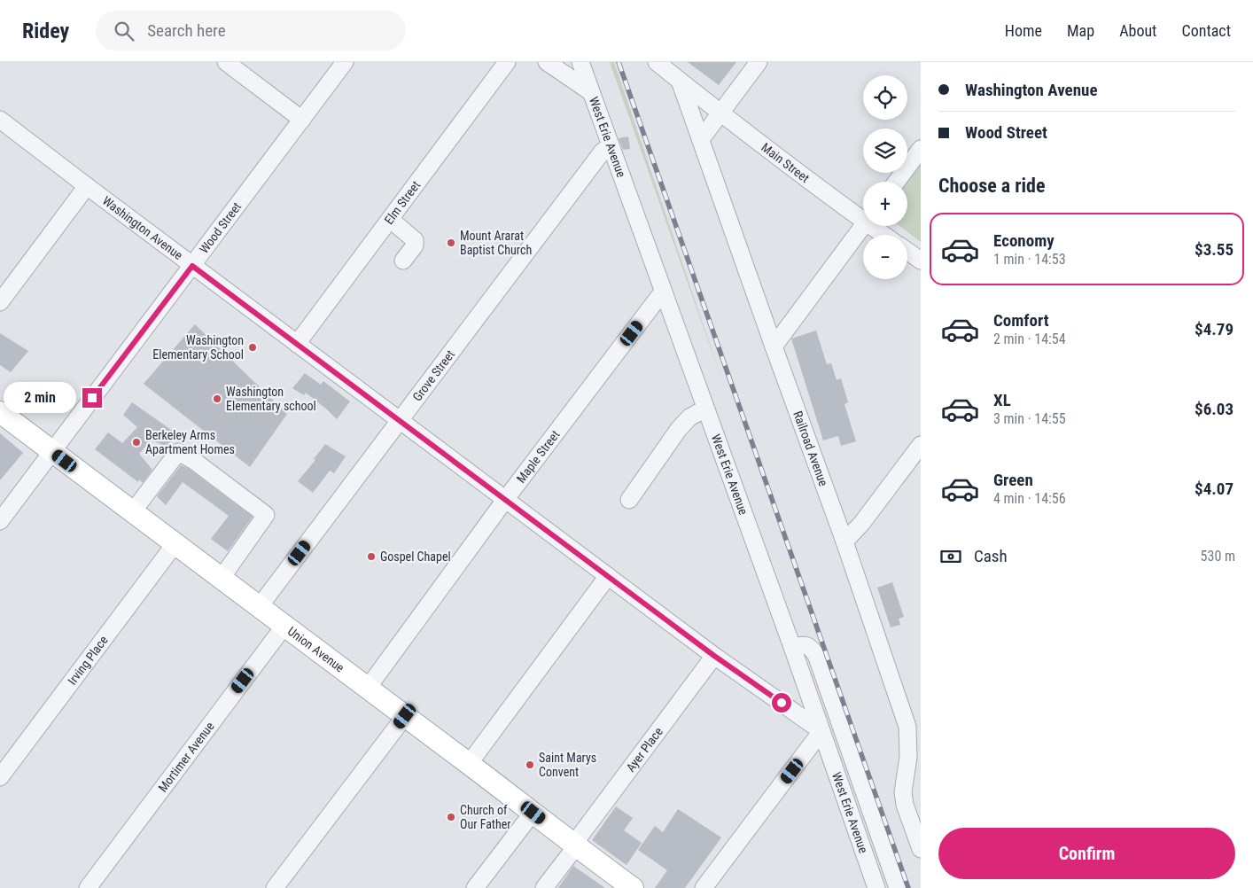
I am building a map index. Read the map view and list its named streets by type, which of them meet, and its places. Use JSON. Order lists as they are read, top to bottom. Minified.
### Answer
{"streets":{"main road":["Union Avenue"],"street":["West Erie Avenue","Main Street","Elm Street","Wood Street","Washington Avenue","Grove Street","Railroad Avenue","Maple Street","Irving Place","Ayer Place","Mortimer Avenue"]},"crossings":[["West Erie Avenue","Washington Avenue"],["West Erie Avenue","Grove Street"],["West Erie Avenue","Maple Street"],["Main Street","Railroad Avenue"],["Elm Street","Washington Avenue"],["Wood Street","Washington Avenue"],["Wood Street","Union Avenue"],["Washington Avenue","Grove Street"],["Washington Avenue","Maple Street"],["Washington Avenue","Ayer Place"],["Grove Street","Union Avenue"],["Maple Street","Union Avenue"],["Union Avenue","Irving Place"],["Union Avenue","Ayer Place"],["Union Avenue","Mortimer Avenue"]],"places":["Mount Ararat Baptist Church","Washington Elementary School","Washington Elementary school","Berkeley Arms Apartment Homes","Gospel Chapel","Saint Marys Convent","Church of Our Father"],"page":{"header":"Ridey","search":"Search here","nav":["Home","Map","About","Contact"],"banner":["Washington Avenue","Wood Street"],"map_buttons":["+","−"],"heading":"Choose a ride","list":[{"name":"Economy","note":"1 min · 14:53","value":"$3.55"},{"name":"Comfort","note":"2 min · 14:54","value":"$4.79"},{"name":"XL","note":"3 min · 14:55","value":"$6.03"},{"name":"Green","note":"4 min · 14:56","value":"$4.07"}],"bubble":"2 min","pay":["Cash","530 m"],"buttons":"Confirm"}}
